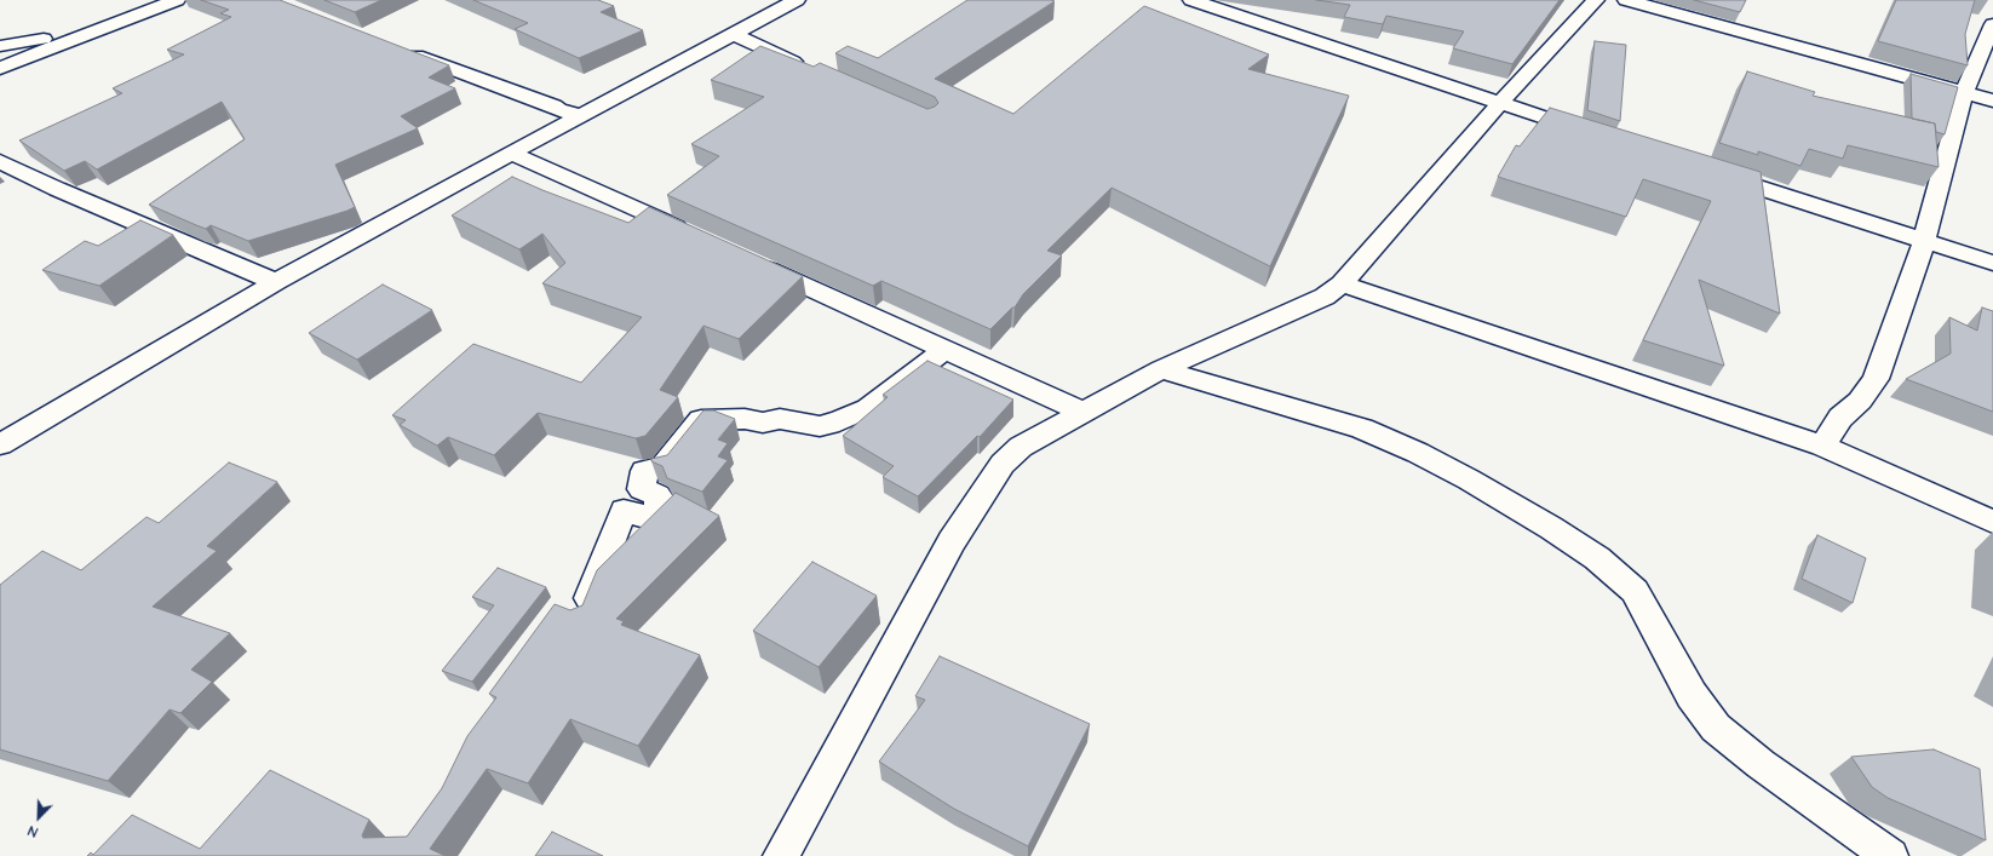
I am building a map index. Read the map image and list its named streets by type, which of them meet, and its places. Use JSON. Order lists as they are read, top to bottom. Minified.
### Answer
{"north":"bottom left"}
